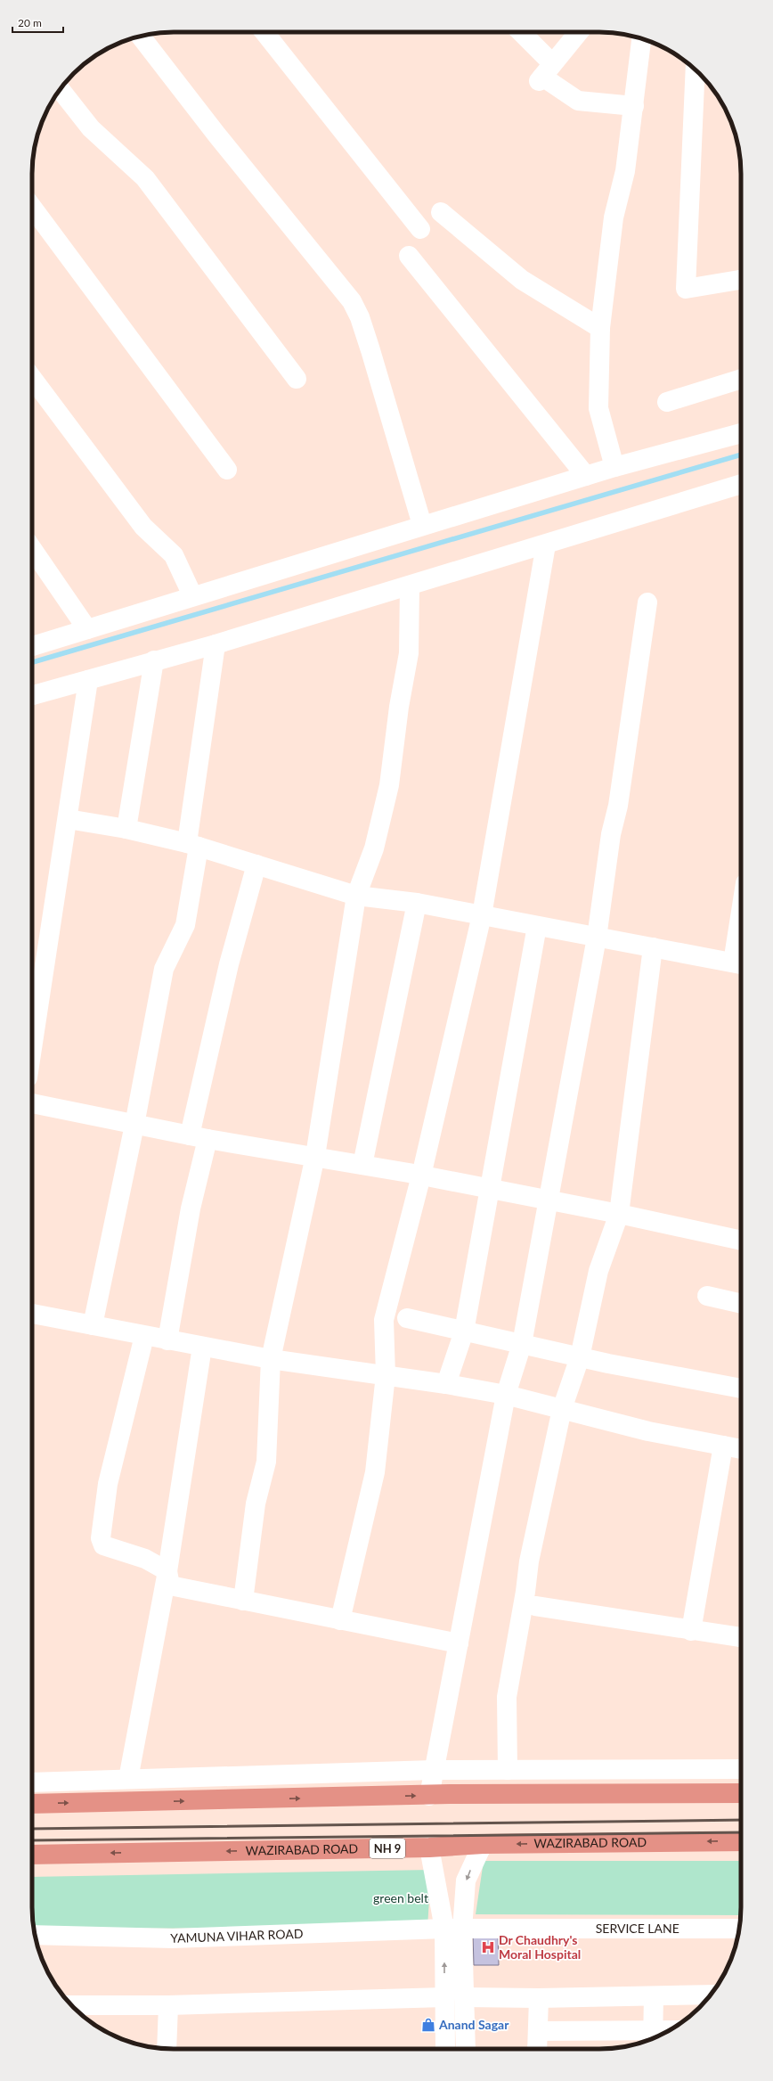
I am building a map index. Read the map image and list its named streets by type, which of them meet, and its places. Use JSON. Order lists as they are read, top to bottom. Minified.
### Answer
{"streets":{"highway":["WAZIRABAD ROAD","NH 9"],"street":["SERVICE LANE","YAMUNA VIHAR ROAD"]},"crossings":[["SERVICE LANE","YAMUNA VIHAR ROAD"]],"parks":["green belt"],"places":{"hospital":["Dr Chaudhry's Moral Hospital"],"shop":["Anand Sagar"]},"scale_bar":"20 m"}
